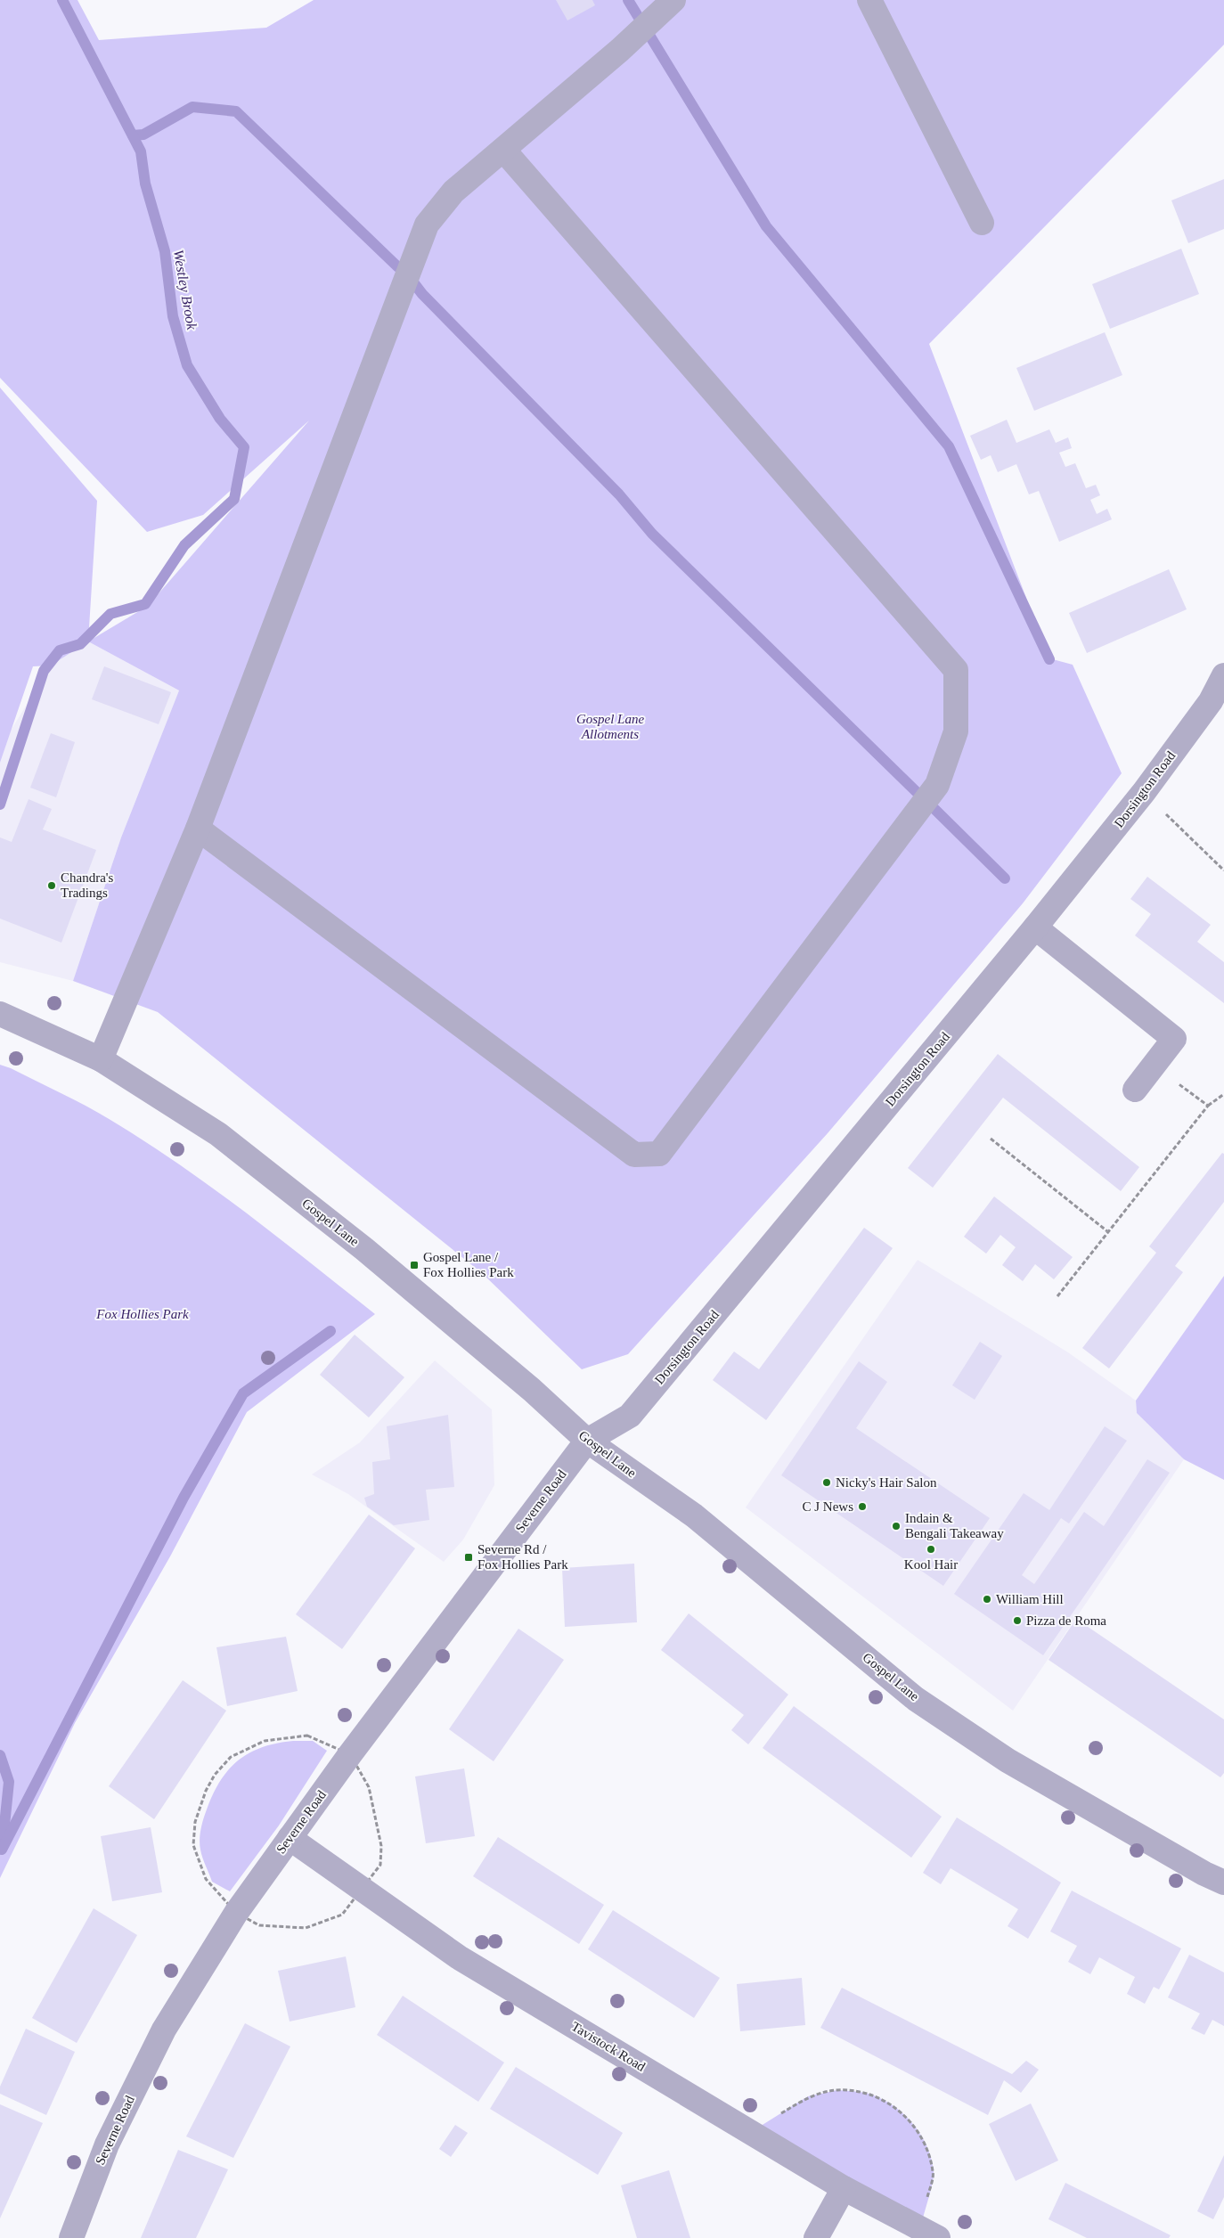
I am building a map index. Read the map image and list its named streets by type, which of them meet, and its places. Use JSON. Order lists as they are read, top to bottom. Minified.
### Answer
{"streets":{"street":["Dorsington Road","Gospel Lane","Severne Road","Tavistock Road"]},"crossings":[["Dorsington Road","Gospel Lane"],["Dorsington Road","Severne Road"],["Gospel Lane","Severne Road"],["Severne Road","Tavistock Road"]],"water":["Westley Brook"],"parks":["Gospel Lane Allotments","Fox Hollies Park"],"places":{"other":["Chandra's Tradings","Nicky's Hair Salon","C J News","Indain & Bengali Takeaway","Kool Hair","William Hill","Pizza de Roma"],"transit":["Gospel Lane / Fox Hollies Park","Severne Rd / Fox Hollies Park"]}}
